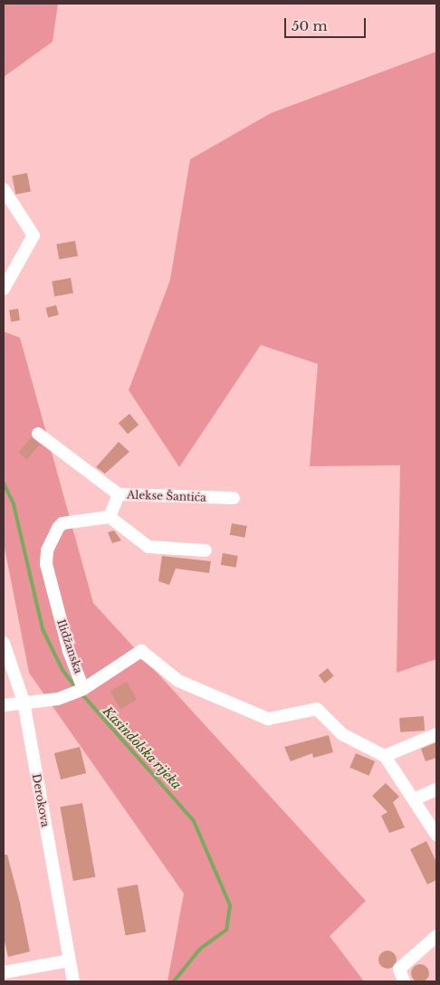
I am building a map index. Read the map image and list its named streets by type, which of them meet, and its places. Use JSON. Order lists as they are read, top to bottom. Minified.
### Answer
{"streets":{"street":["Alekse Šantića","Ilidžanska","Derokova"]},"water":["Kasindolska rijeka"],"scale_bar":"50 m"}
